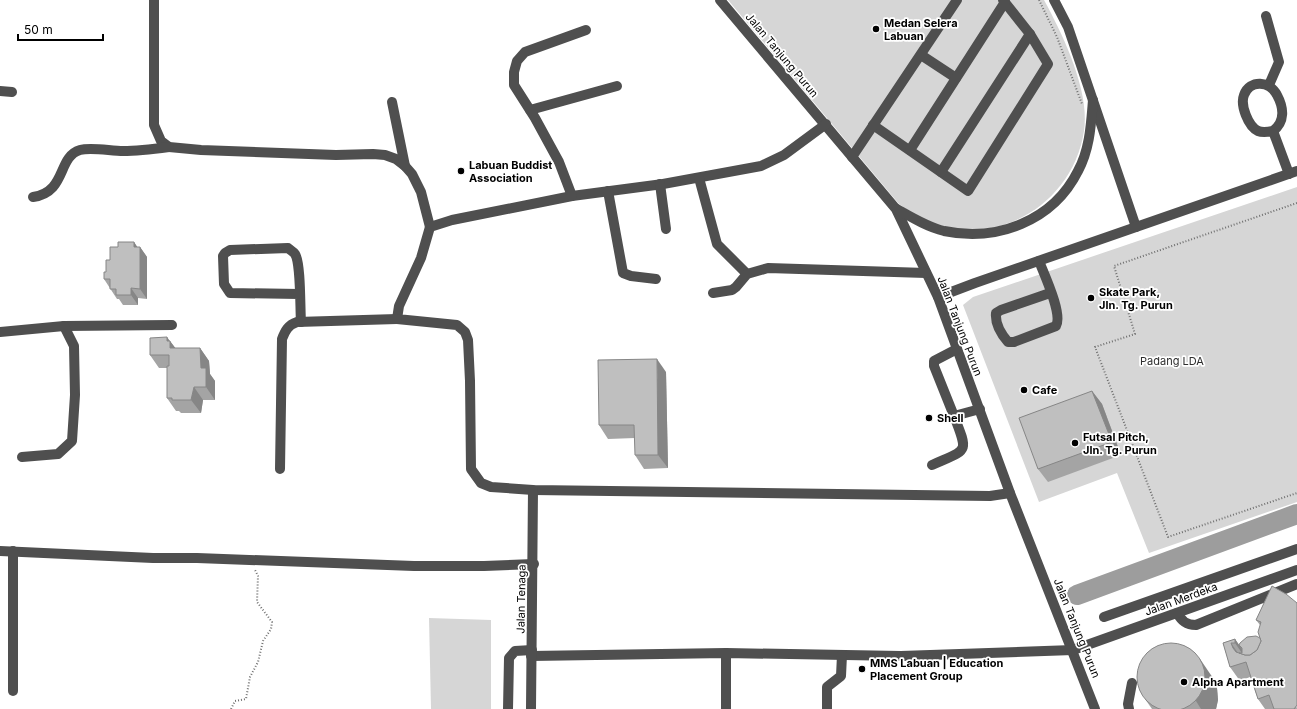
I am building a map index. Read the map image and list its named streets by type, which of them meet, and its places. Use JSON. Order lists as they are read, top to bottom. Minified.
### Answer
{"streets":{"street":["Jalan Tanjung Purun","Jalan Tenaga","Jalan Merdeka"]},"crossings":[["Jalan Tanjung Purun","Jalan Merdeka"],["Jalan Tenaga","Jalan Merdeka"]],"parks":["Padang LDA"],"places":["Medan Selera Labuan","Labuan Buddist Association","Skate Park, Jln. Tg. Purun","Cafe","Shell","Futsal Pitch, Jln. Tg. Purun","MMS Labuan | Education Placement Group","Alpha Apartment"],"scale_bar":"50 m"}
